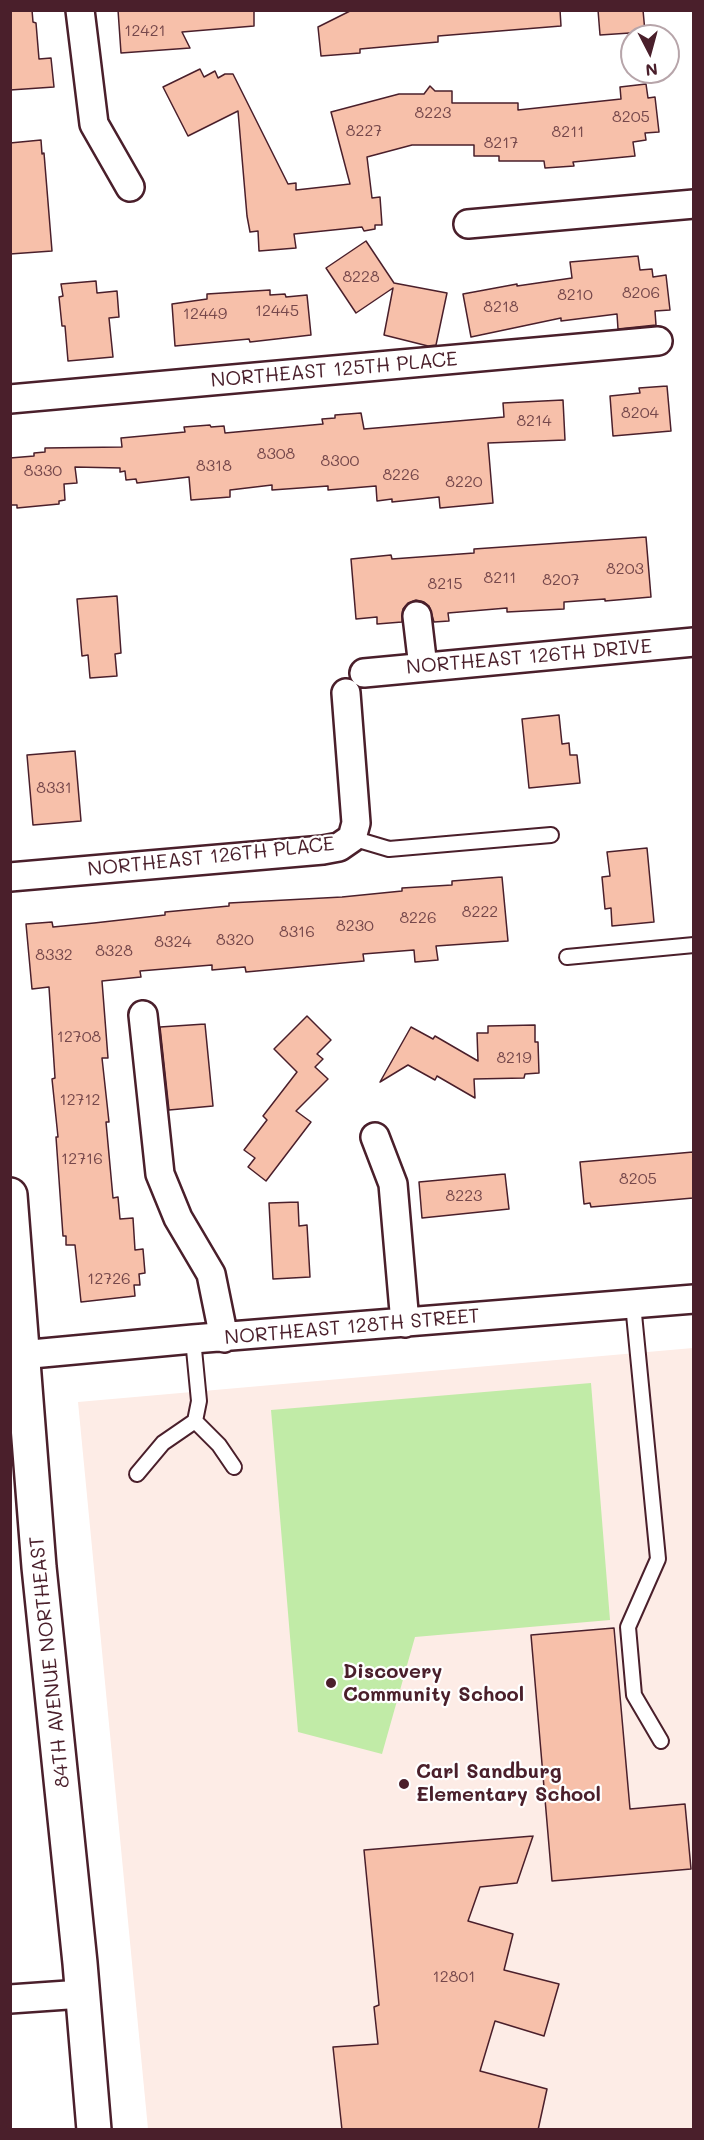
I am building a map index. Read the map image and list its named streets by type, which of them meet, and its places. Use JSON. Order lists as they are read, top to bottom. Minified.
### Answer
{"streets":{"street":["NORTHEAST 125TH PLACE","NORTHEAST 126TH DRIVE","NORTHEAST 126TH PLACE","NORTHEAST 128TH STREET","84TH AVENUE NORTHEAST"]},"crossings":[["NORTHEAST 128TH STREET","84TH AVENUE NORTHEAST"]],"places":["Discovery Community School","Carl Sandburg Elementary School"],"house_numbers":["12421","8223","8205","8227","8211","8217","8228","8206","8210","8218","12445","12449","8204","8214","8308","8300","8318","8330","8226","8220","8203","8211","8207","8215","8331","8222","8226","8230","8316","8320","8324","8328","8332","12708","8219","12712","12716","8205","8223","12726","12801"],"north":"bottom"}
